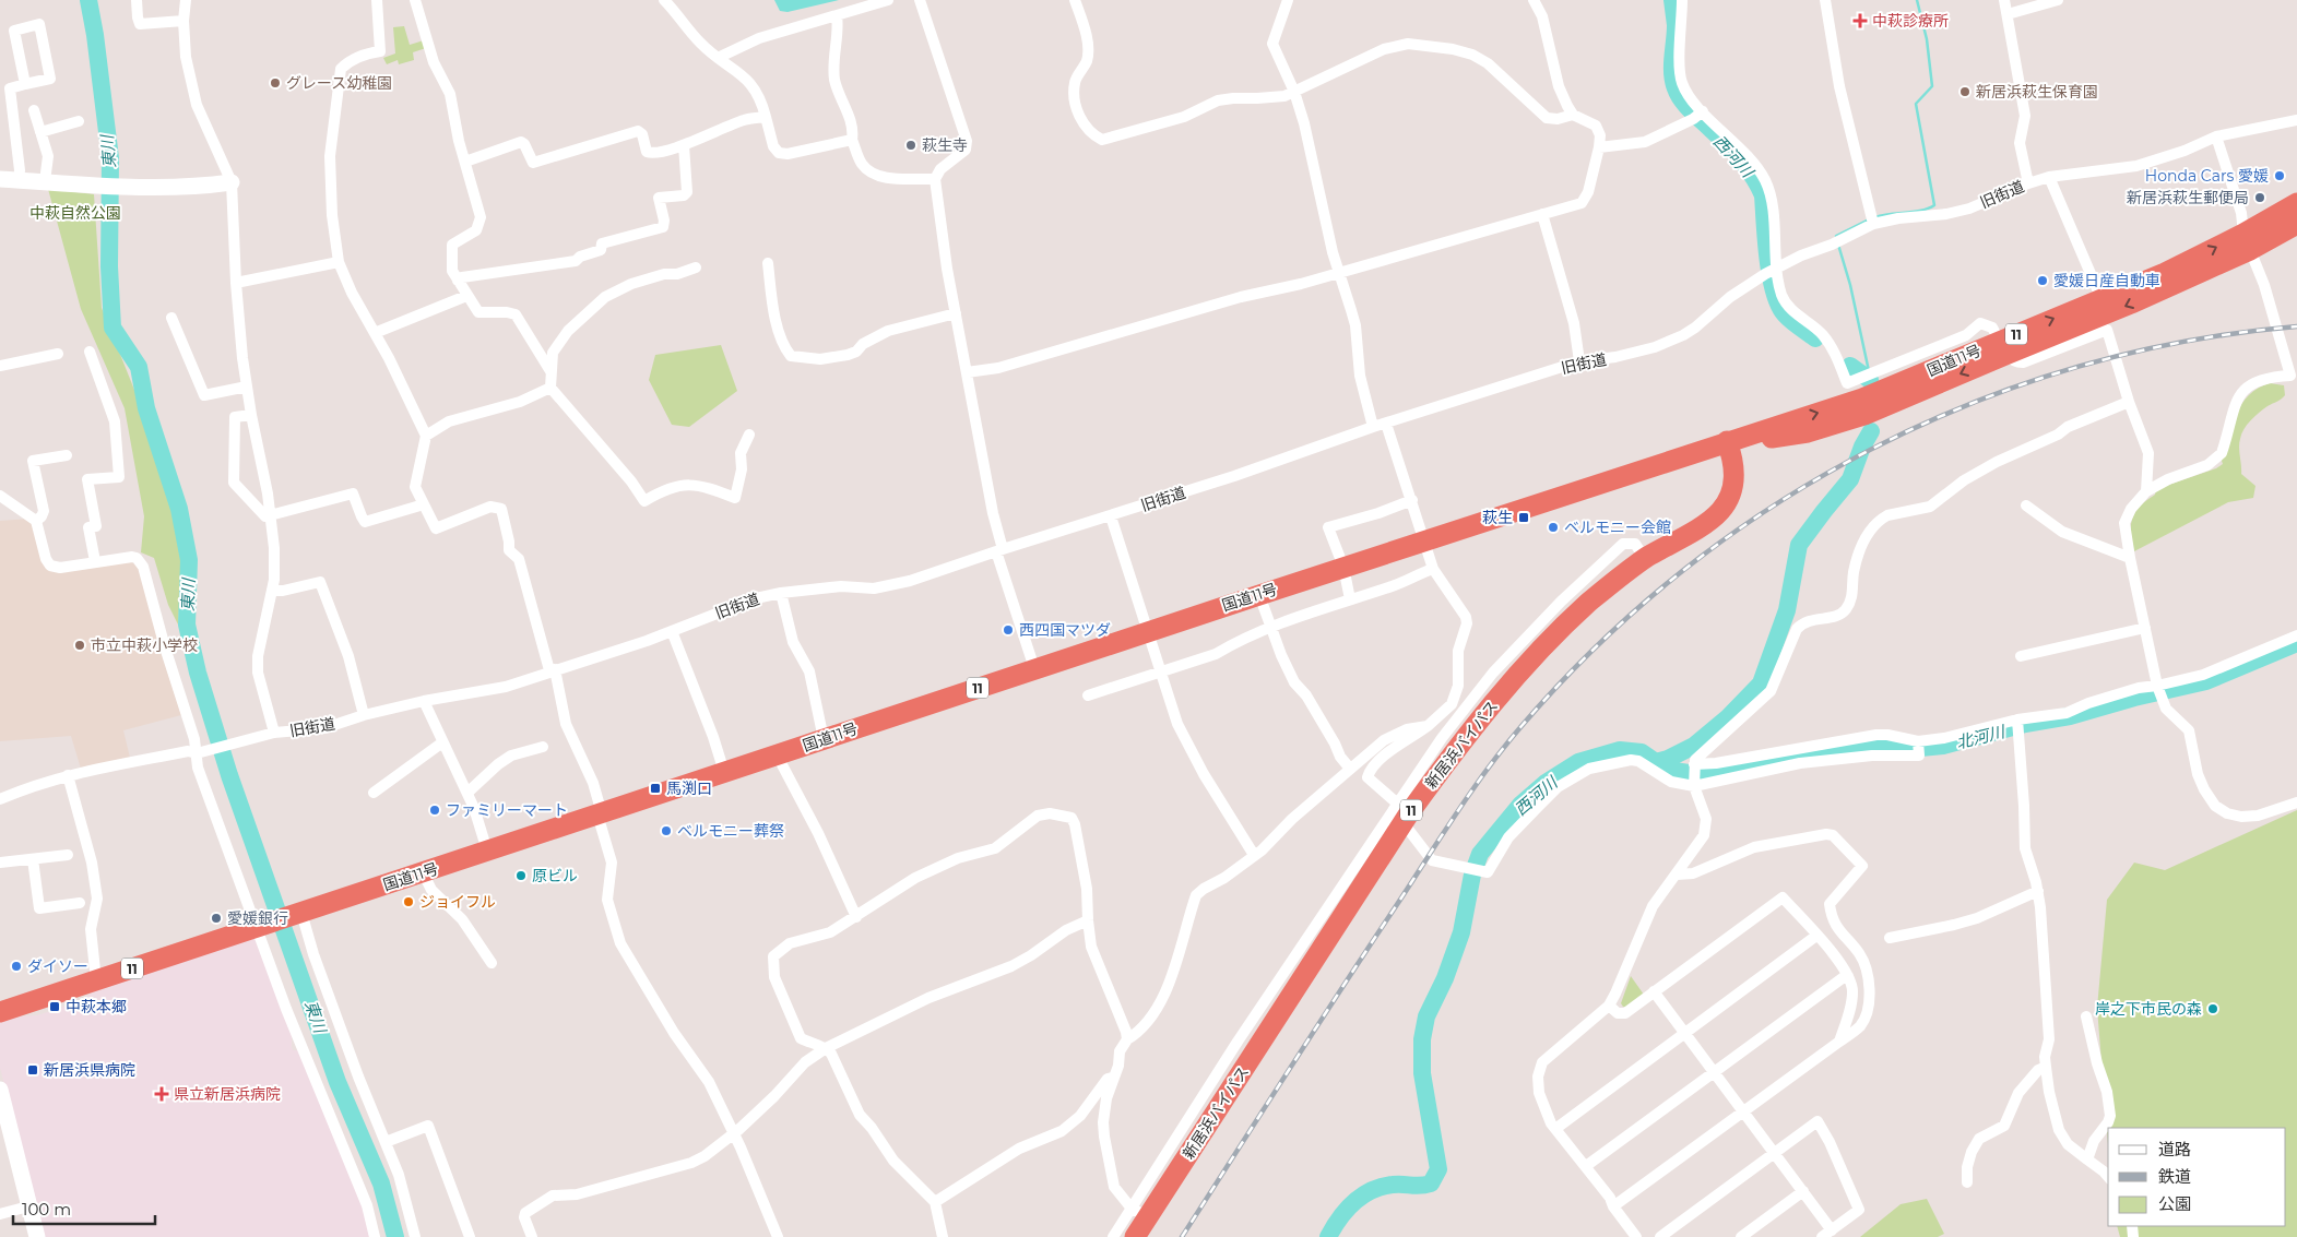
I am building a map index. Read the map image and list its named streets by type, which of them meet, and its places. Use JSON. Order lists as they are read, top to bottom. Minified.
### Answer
{"streets":{"highway":["11","国道11号","新居浜バイパス"],"street":["旧街道"]},"crossings":[["国道11号","新居浜バイパス"]],"water":["東川","西河川","北河川"],"parks":["中萩自然公園"],"places":{"health":["中萩診療所","県立新居浜病院"],"other":["グレース幼稚園","新居浜萩生保育園","萩生寺","Honda Cars 愛媛","新居浜萩生郵便局","愛媛日産自動車","ベルモニー会館","西四国マツダ","市立中萩小学校","ファミリーマート","ベルモニー葬祭","原ビル","ジョイフル","愛媛銀行","ダイソー","岸之下市民の森"],"transit":["萩生","馬渕口","中萩本郷","新居浜県病院"]},"legend":["道路","鉄道","公園"],"scale_bar":"100 m"}
